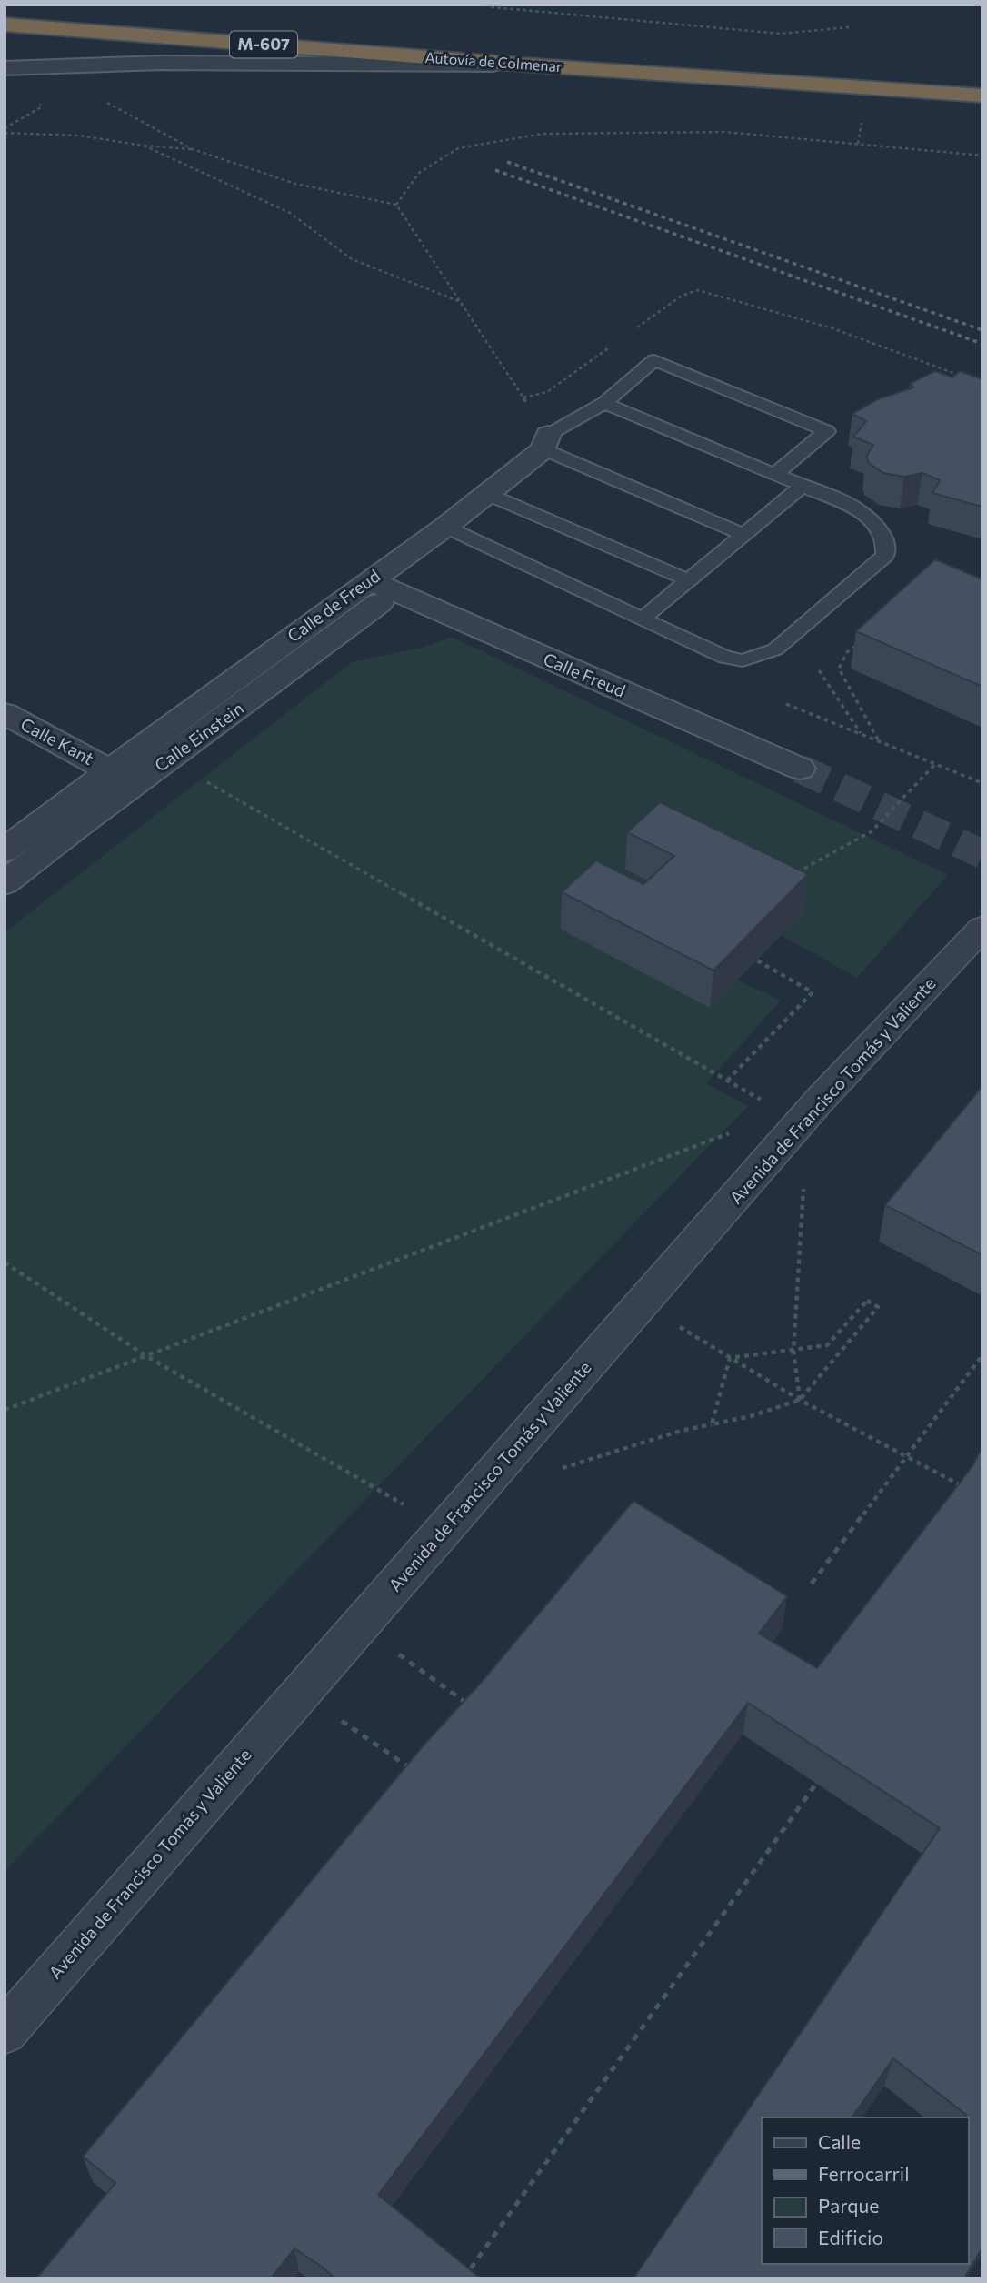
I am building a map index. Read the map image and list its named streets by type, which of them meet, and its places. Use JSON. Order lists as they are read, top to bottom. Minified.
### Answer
{"streets":{"highway":["M-607","Autovía de Colmenar"],"street":["Calle de Freud","Calle Freud","Calle Einstein","Calle Kant","Avenida de Francisco Tomás y Valiente"]},"crossings":[["Calle de Freud","Calle Freud"],["Calle de Freud","Calle Einstein"],["Calle de Freud","Calle Kant"],["Calle Freud","Calle Einstein"],["Calle Einstein","Calle Kant"]],"legend":["Calle","Ferrocarril","Parque","Edificio"]}
